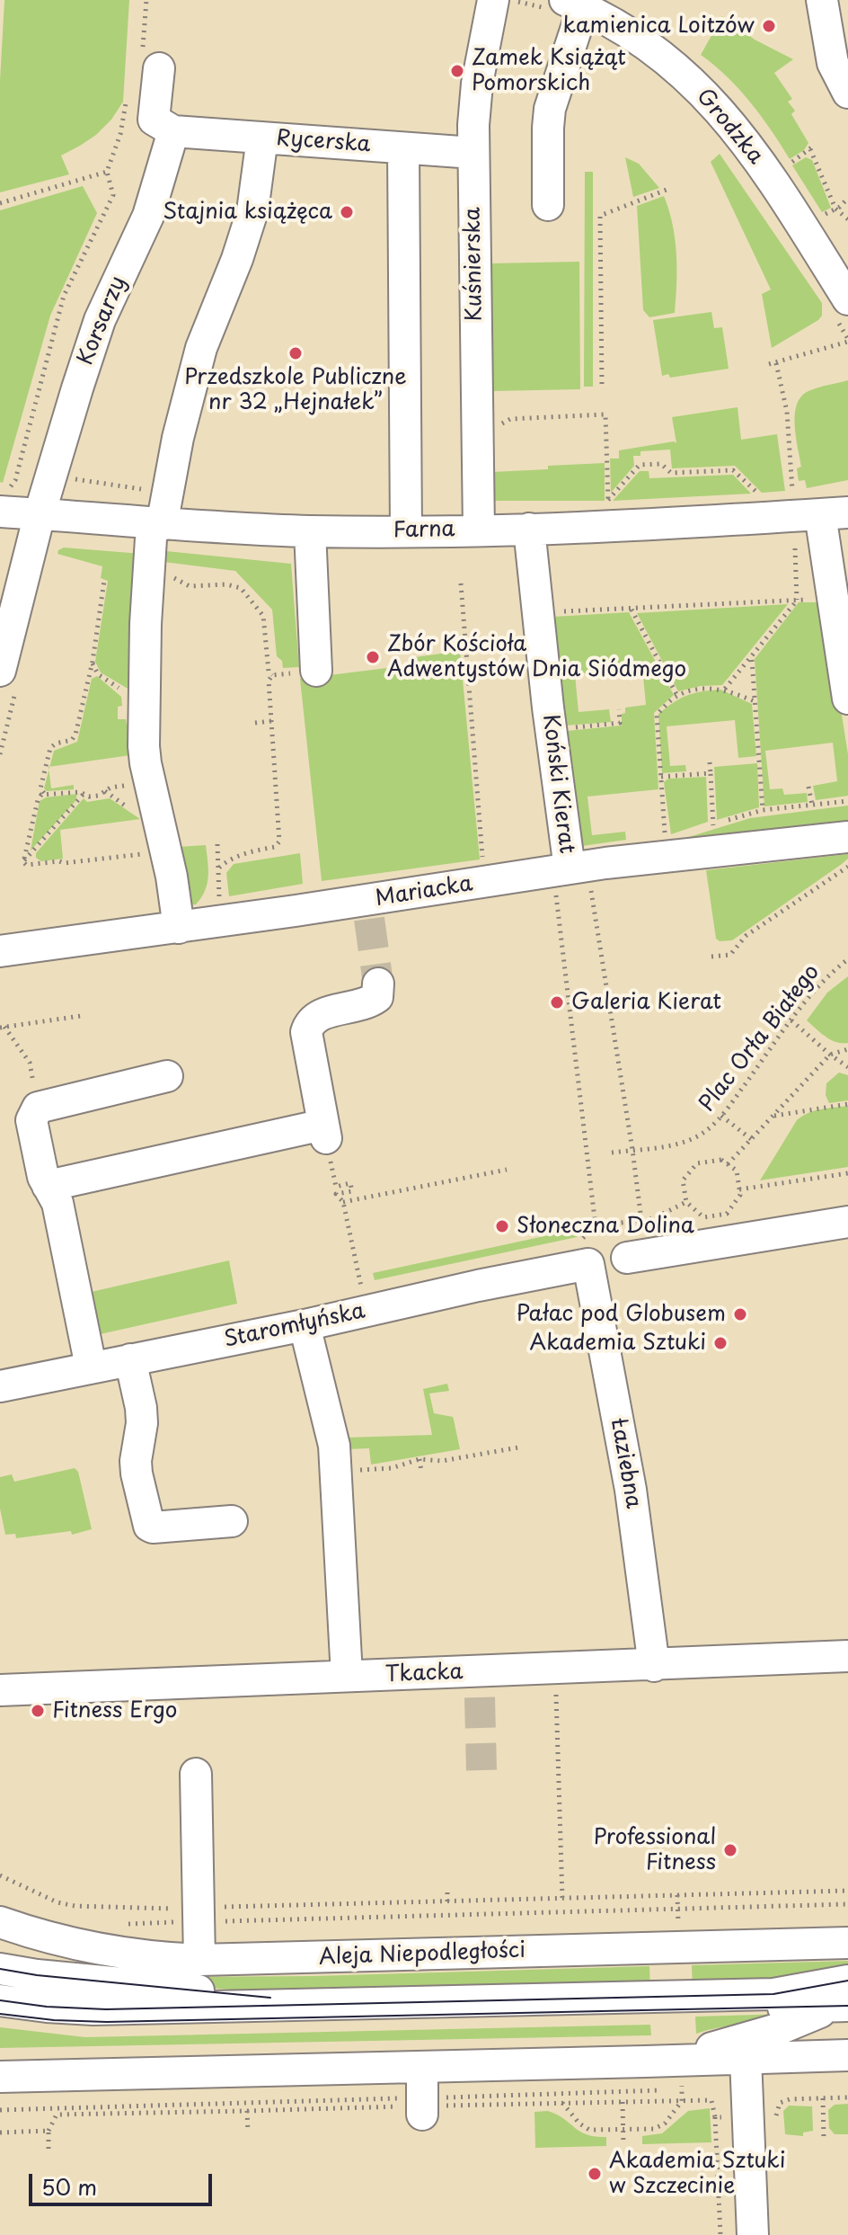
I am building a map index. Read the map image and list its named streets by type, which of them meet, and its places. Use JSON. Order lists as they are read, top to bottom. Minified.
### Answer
{"streets":{"street":["Grodzka","Rycerska","Kuśnierska","Korsarzy","Farna","Koński Kierat","Mariacka","Staromłyńska","Łaziebna","Tkacka","Aleja Niepodległości"],"path":["Plac Orła Białego"]},"crossings":[["Rycerska","Kuśnierska"],["Rycerska","Korsarzy"],["Kuśnierska","Farna"],["Korsarzy","Farna"],["Farna","Koński Kierat"],["Koński Kierat","Mariacka"],["Staromłyńska","Łaziebna"],["Łaziebna","Tkacka"]],"places":["kamienica Loitzów","Zamek Książąt Pomorskich","Stajnia książęca","Przedszkole Publiczne nr 32 „Hejnałek”","Zbór Kościoła Adwentystów Dnia Siódmego","Galeria Kierat","Słoneczna Dolina","Pałac pod Globusem","Akademia Sztuki","Fitness Ergo","Professional Fitness","Akademia Sztuki w Szczecinie"],"scale_bar":"50 m"}
